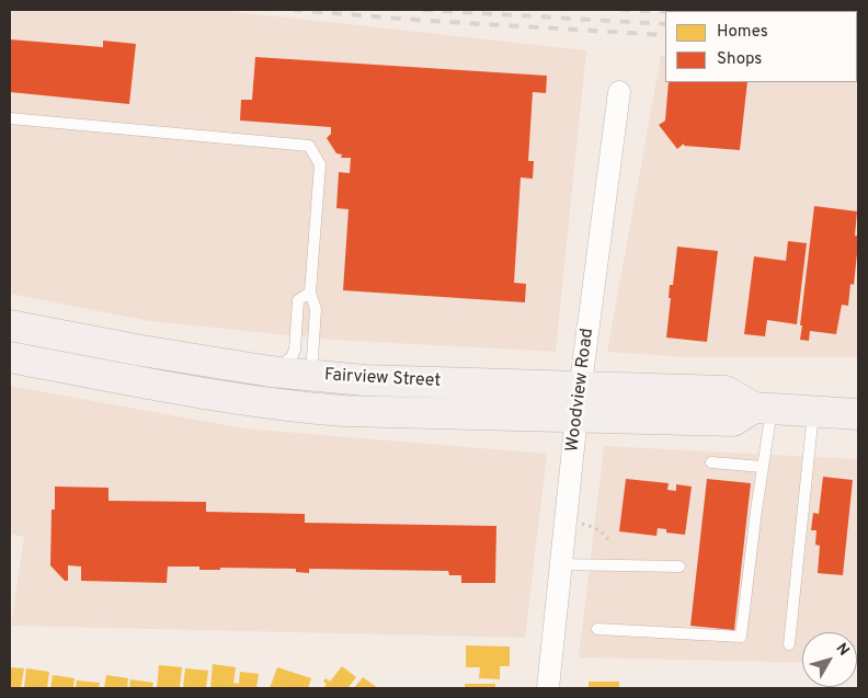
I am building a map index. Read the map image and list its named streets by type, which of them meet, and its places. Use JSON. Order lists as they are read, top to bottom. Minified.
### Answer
{"streets":{"main road":["Fairview Street"],"street":["Woodview Road"]},"crossings":[["Fairview Street","Woodview Road"]],"legend":["Homes","Shops"],"north":"top right"}
